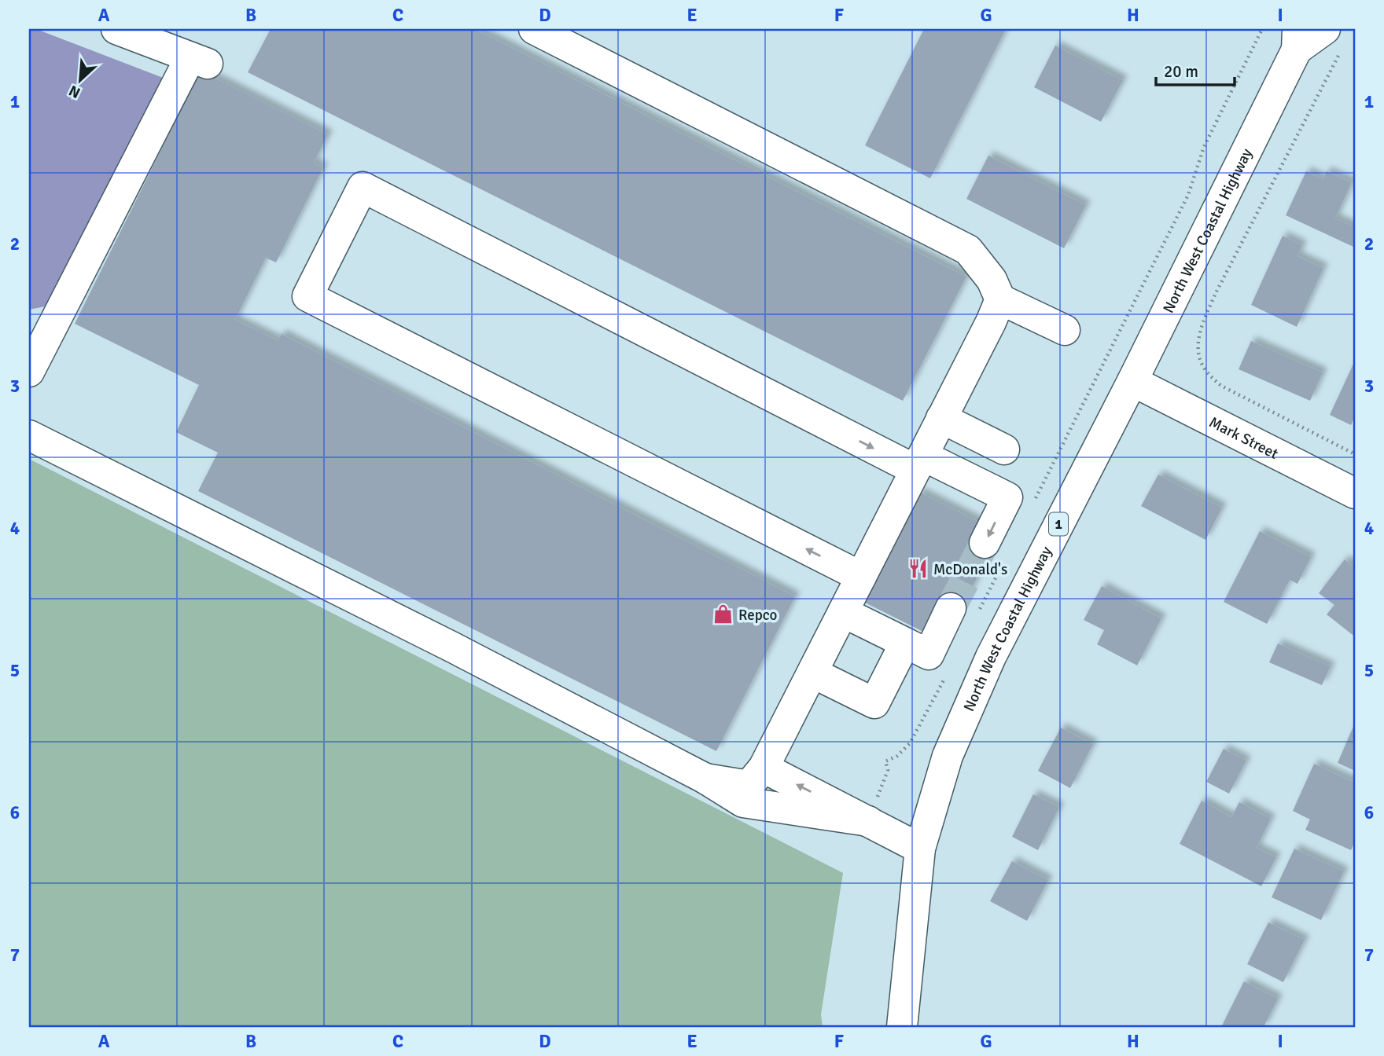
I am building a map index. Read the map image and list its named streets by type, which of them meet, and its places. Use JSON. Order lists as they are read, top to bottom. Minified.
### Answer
{"streets":{"main road":["North West Coastal Highway","Mark Street","1"]},"crossings":[["North West Coastal Highway","Mark Street"]],"places":{"restaurant":["McDonald's"],"shop":["Repco"]},"scale_bar":"20 m","north":"bottom left","grid":{"columns":["A","B","C","D","E","F","G","H","I"],"rows":["1","2","3","4","5","6","7"]}}
